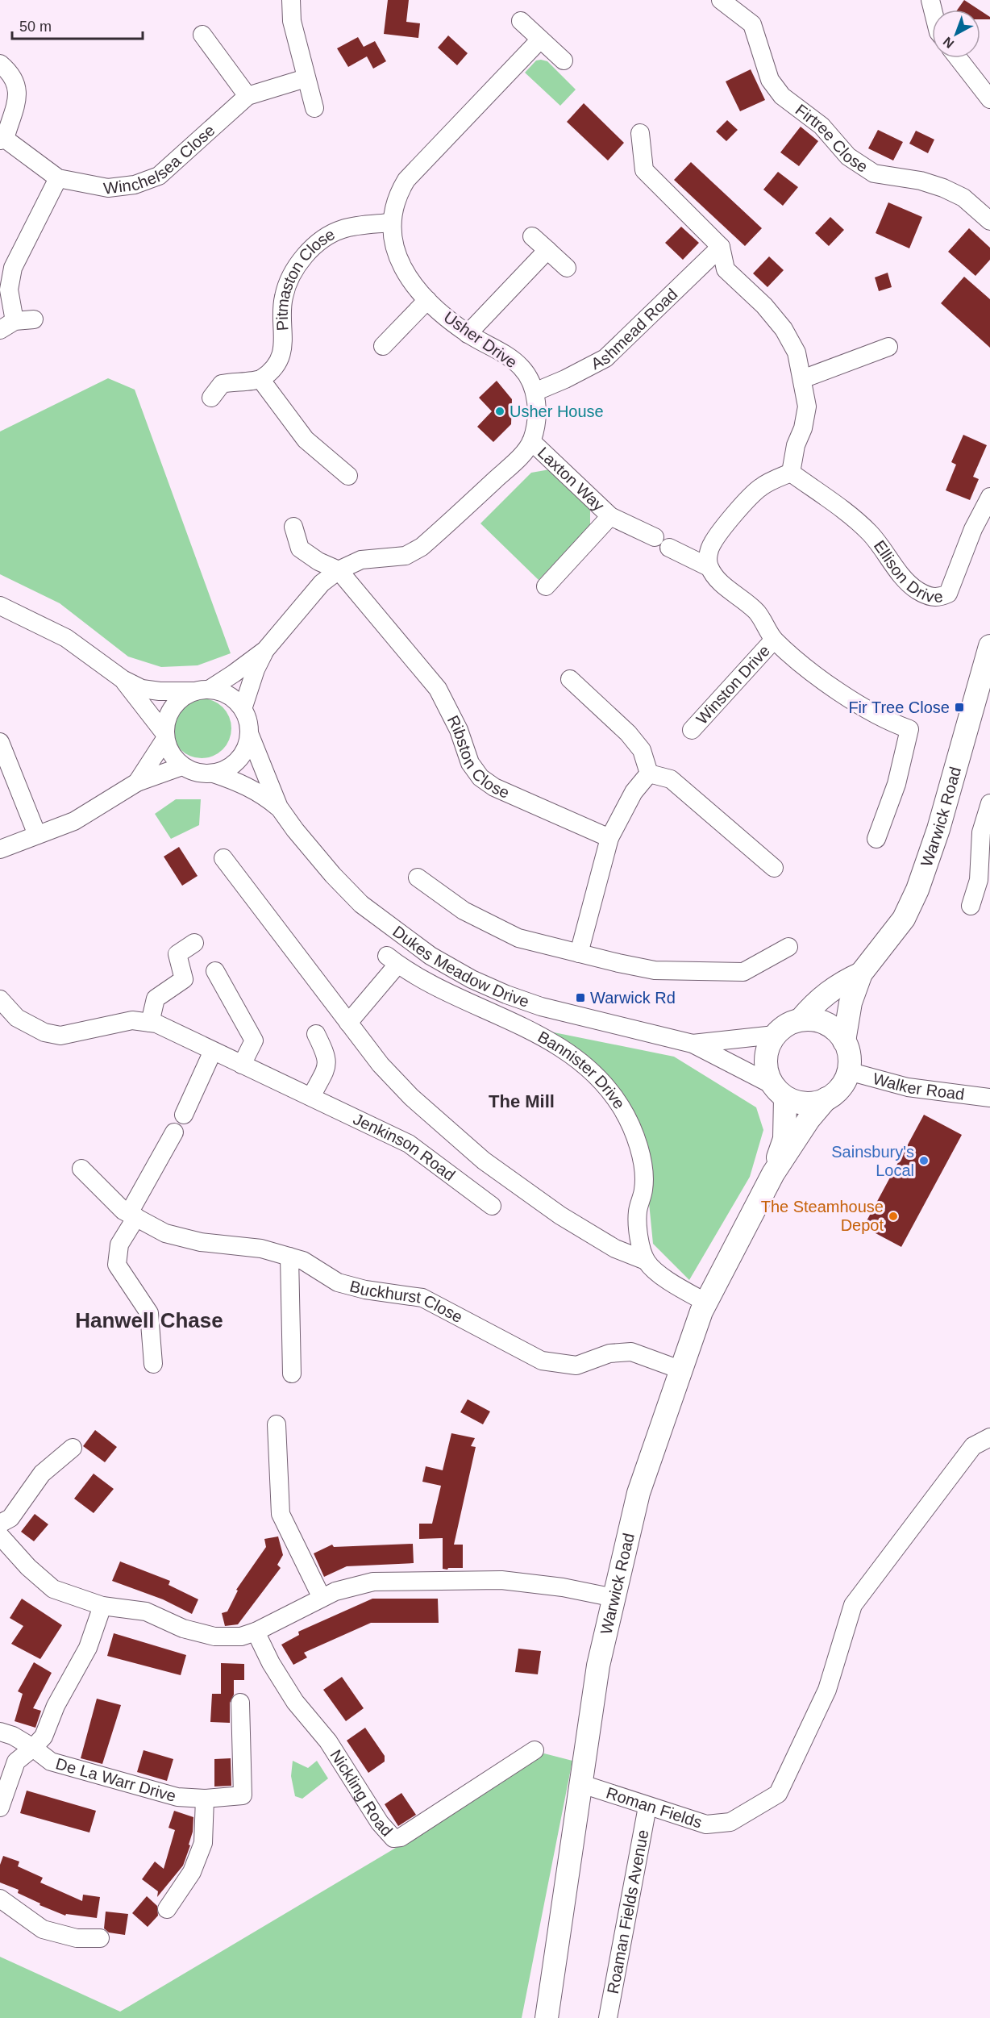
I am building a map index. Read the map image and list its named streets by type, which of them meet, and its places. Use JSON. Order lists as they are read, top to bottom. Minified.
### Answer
{"streets":{"main road":["Warwick Road"],"street":["Firtree Close","Winchelsea Close","Pitmaston Close","Ashmead Road","Usher Drive","Laxton Way","Ellison Drive","Winston Drive","Ribston Close","Dukes Meadow Drive","Bannister Drive","Walker Road","Jenkinson Road","Buckhurst Close","De La Warr Drive","Nickling Road","Roman Fields","Roaman Fields Avenue"]},"crossings":[["Pitmaston Close","Usher Drive"],["Ashmead Road","Usher Drive"],["Usher Drive","Laxton Way"],["Laxton Way","Winston Drive"],["Warwick Road","Dukes Meadow Drive"],["Warwick Road","Walker Road"],["Warwick Road","Buckhurst Close"],["Warwick Road","Roman Fields"],["Dukes Meadow Drive","Walker Road"],["Roman Fields","Roaman Fields Avenue"]],"districts":["The Mill","Hanwell Chase"],"places":{"other":["Usher House","Sainsbury's Local","The Steamhouse Depot"],"transit":["Fir Tree Close","Warwick Rd"]},"scale_bar":"50 m","north":"bottom left"}
